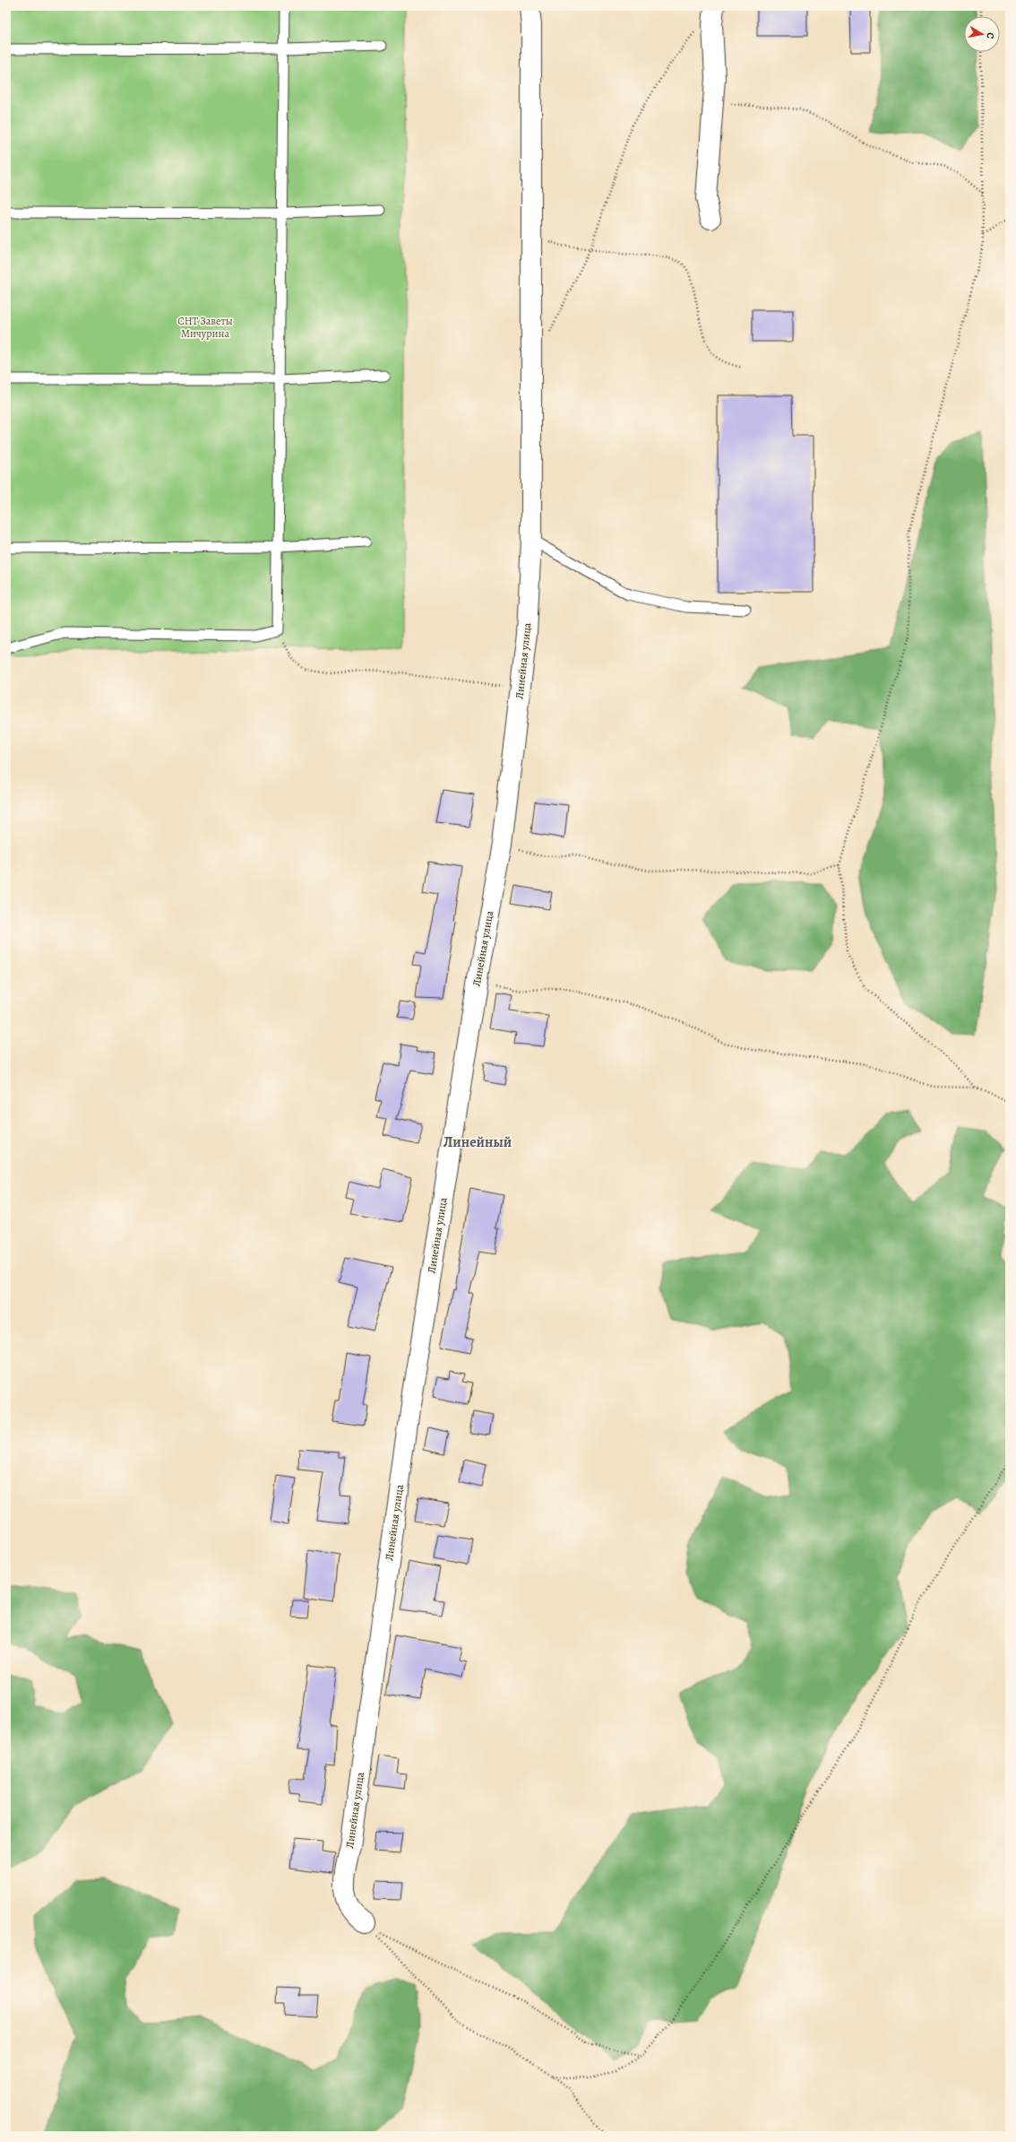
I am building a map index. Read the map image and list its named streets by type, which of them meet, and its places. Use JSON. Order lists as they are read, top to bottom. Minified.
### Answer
{"streets":{"street":["Линейная улица"]},"districts":["Линейный"],"parks":["СНТ Заветы Мичурина"],"north":"right"}
